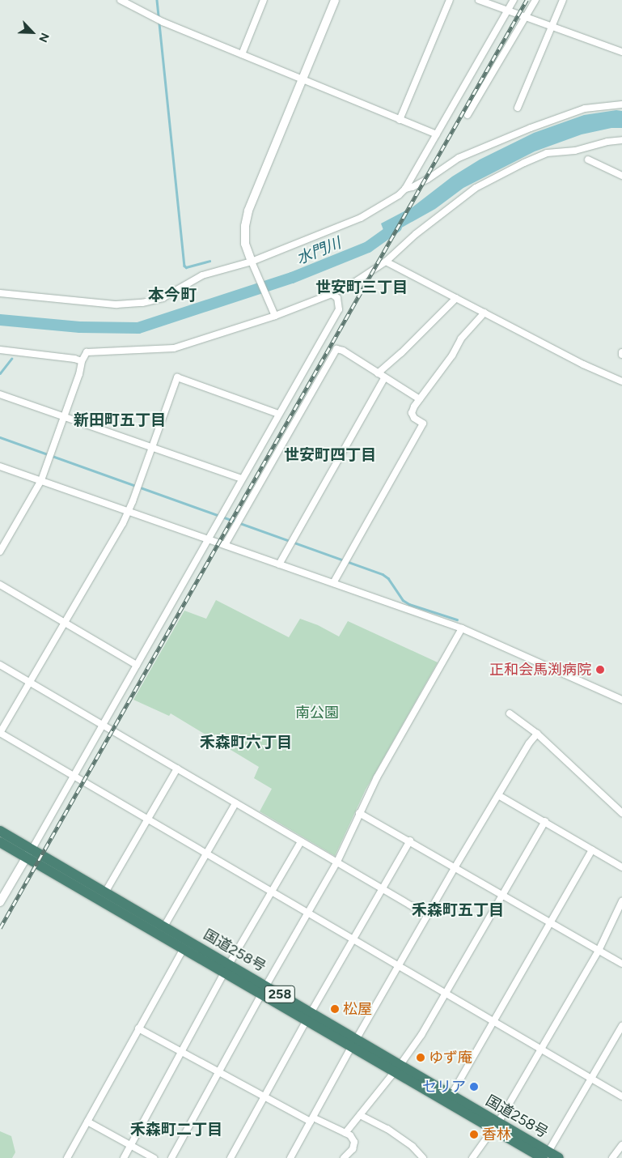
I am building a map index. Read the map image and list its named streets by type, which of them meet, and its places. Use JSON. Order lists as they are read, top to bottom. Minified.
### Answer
{"streets":{"highway":["国道258号","258"]},"districts":["世安町三丁目","本今町","新田町五丁目","世安町四丁目","禾森町六丁目","禾森町五丁目","禾森町二丁目"],"water":["水門川"],"parks":["南公園"],"places":["正和会馬渕病院","松屋","ゆず庵","セリア","香林"],"north":"bottom right"}
